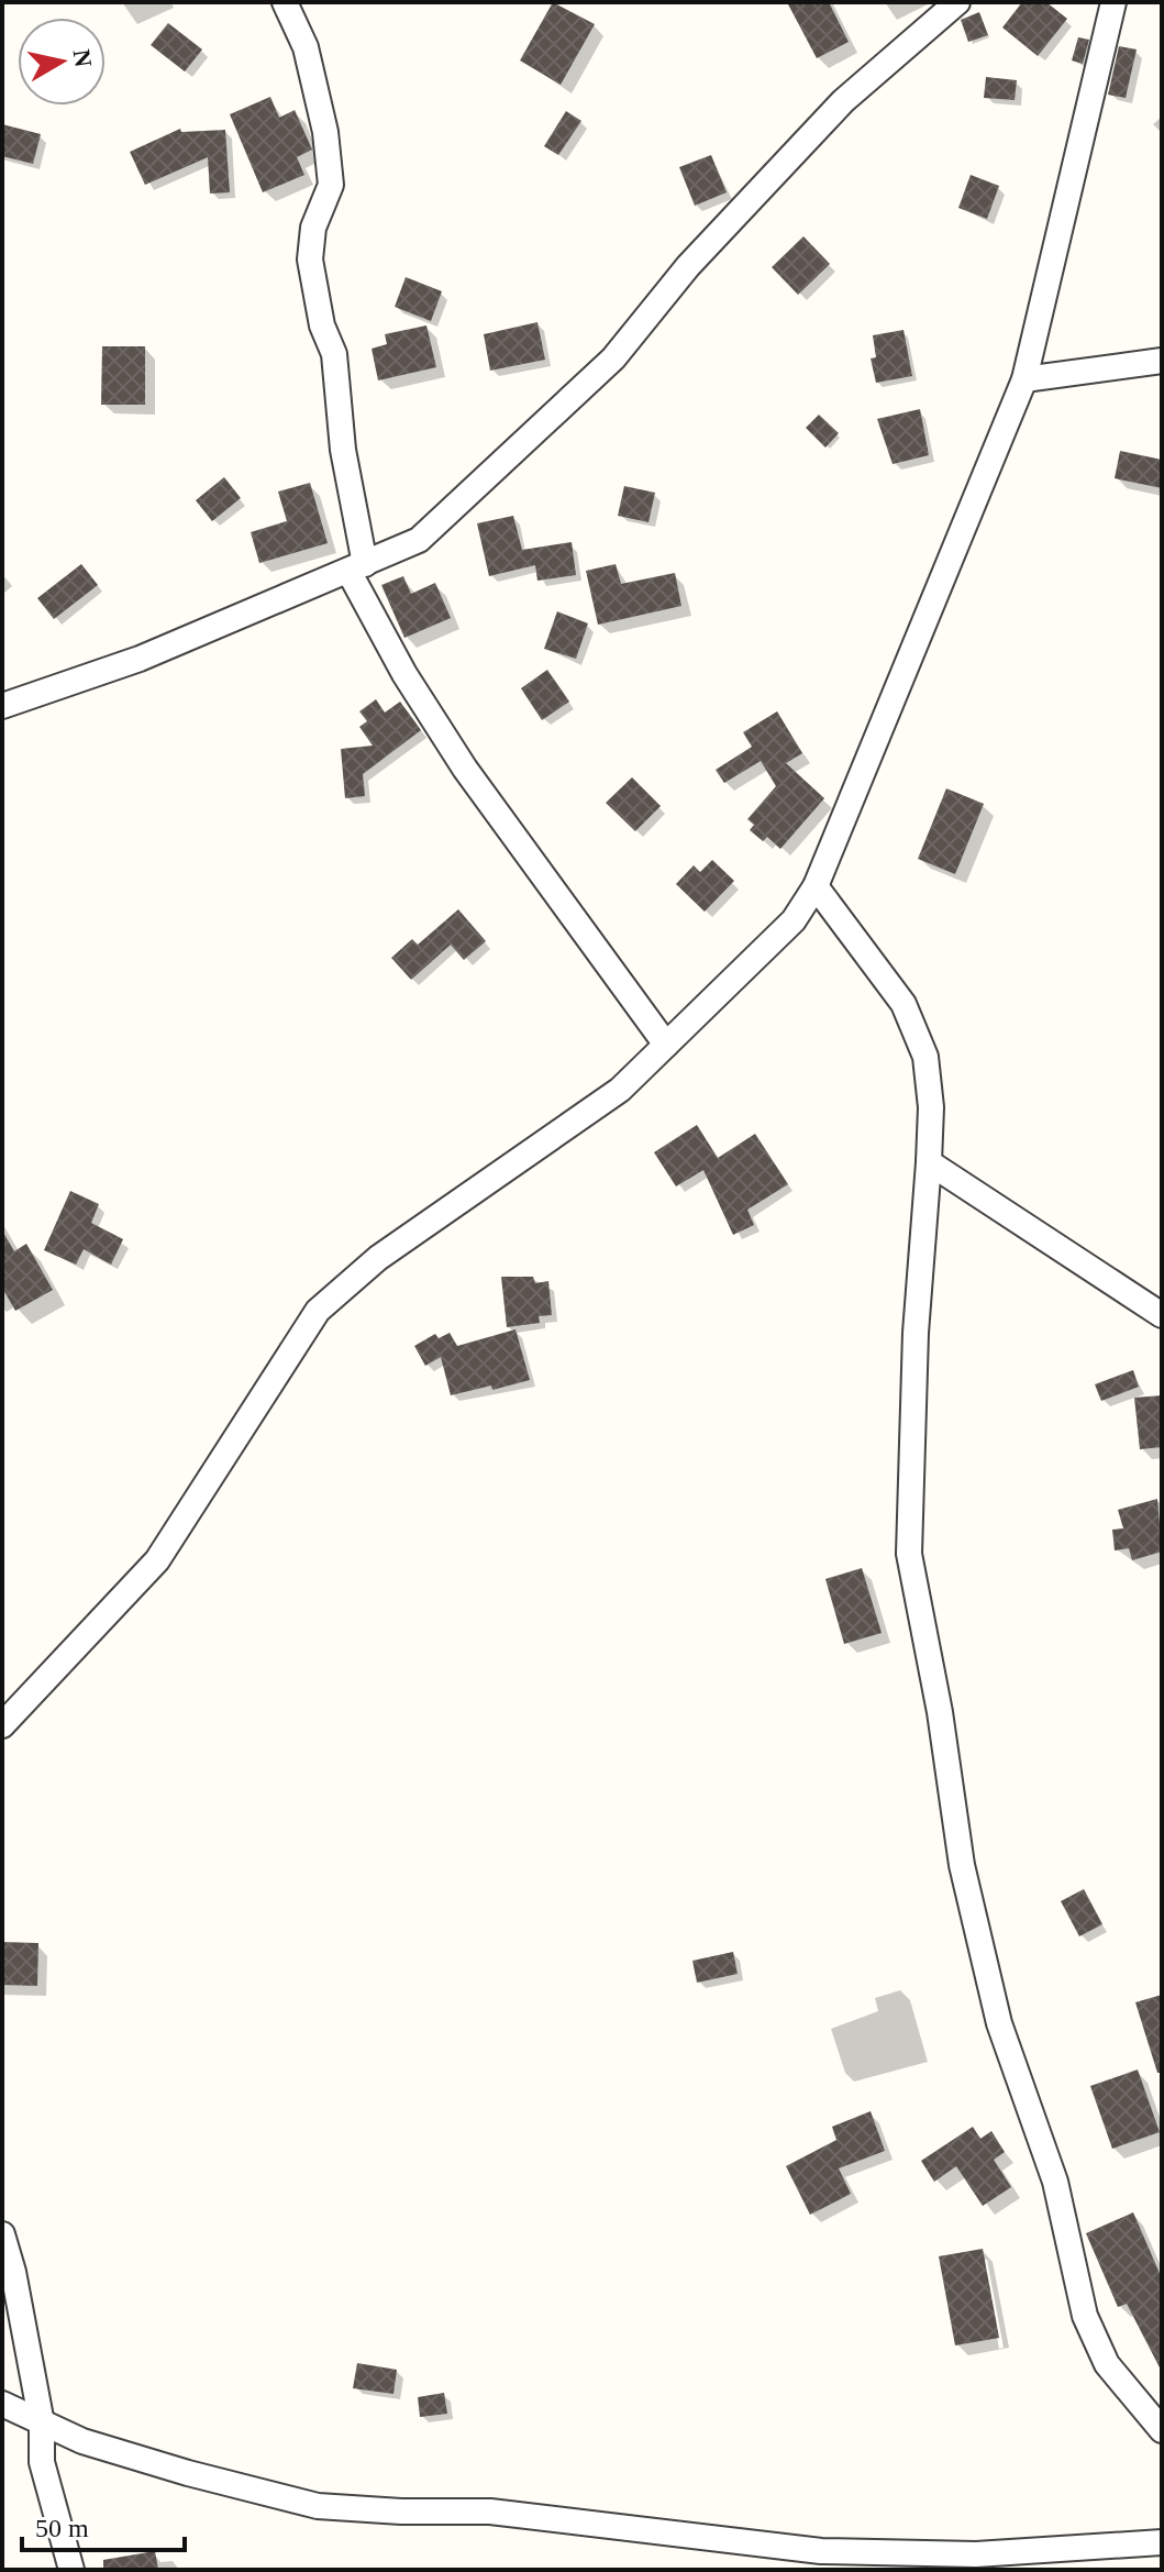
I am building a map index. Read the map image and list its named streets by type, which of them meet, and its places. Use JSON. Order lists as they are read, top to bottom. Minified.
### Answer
{"scale_bar":"50 m","north":"right"}
